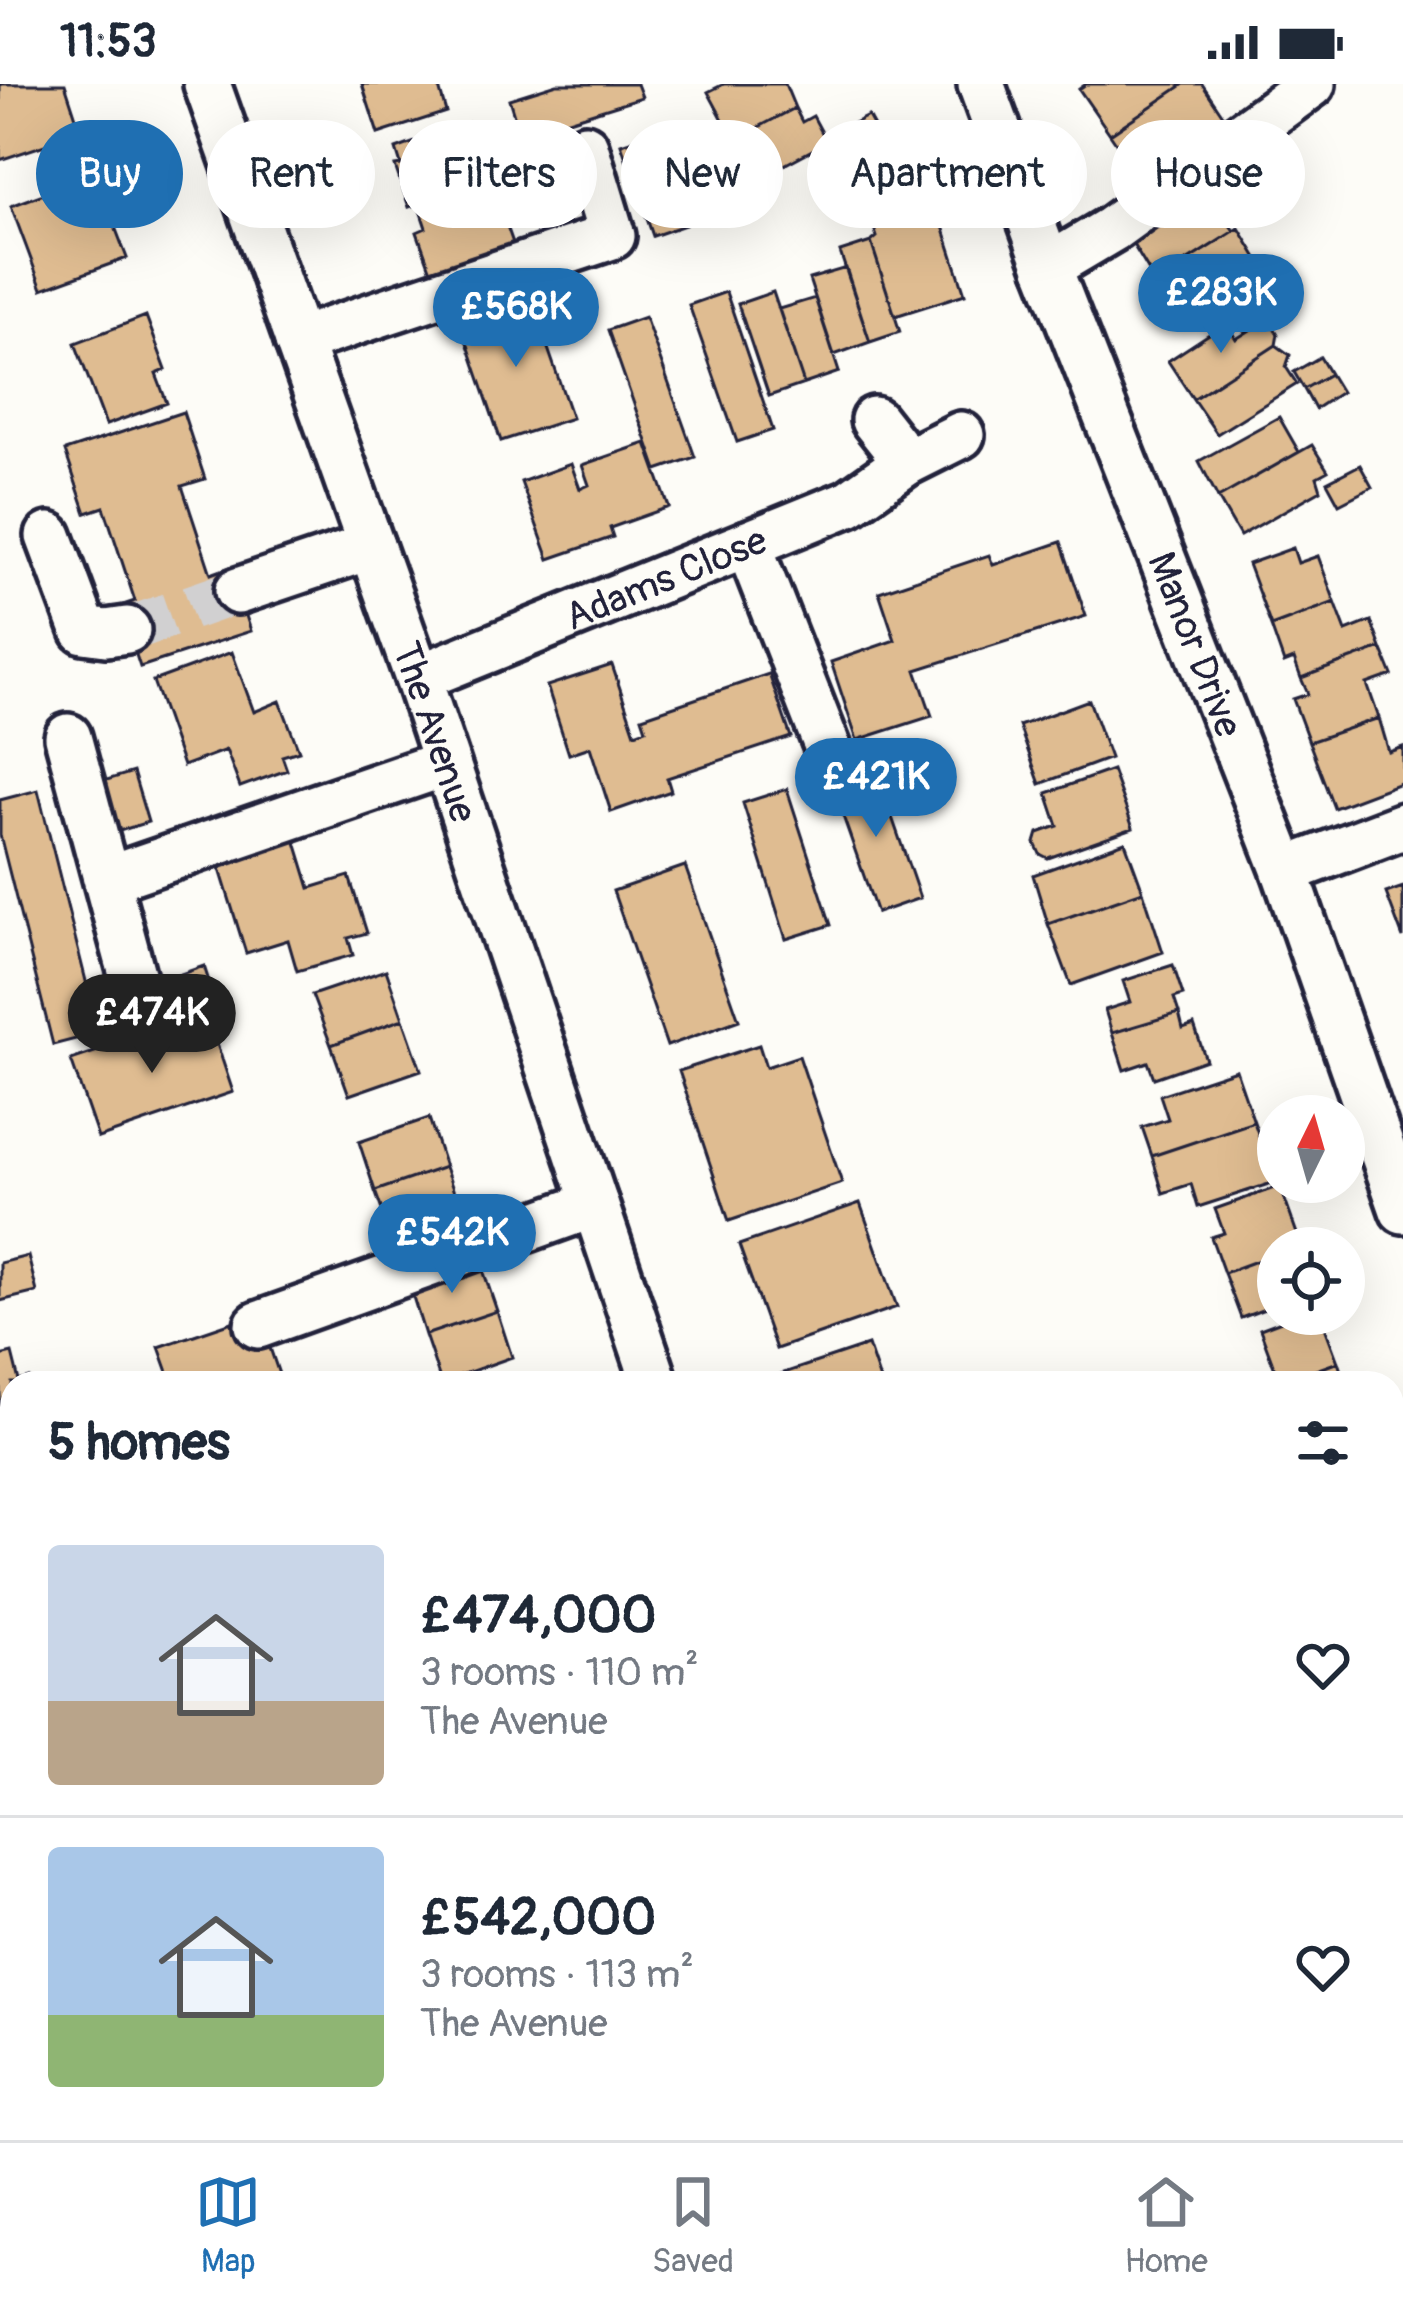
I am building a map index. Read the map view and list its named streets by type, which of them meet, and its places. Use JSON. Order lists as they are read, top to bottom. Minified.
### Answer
{"streets":{"street":["Adams Close","Manor Drive","The Avenue"]},"crossings":[["Adams Close","The Avenue"]],"north":"top","page":{"status":"11:53","chip":["Buy","Rent","Filters","New","Apartment","House"],"price":["£283K","£568K","£421K","£474K","£542K"],"heading":"5 homes","list":[{"name":"£474,000","note":"3 rooms · 110 m² · The Avenue"},{"name":"£542,000","note":"3 rooms · 113 m² · The Avenue"}],"tabs":["Map","Saved","Home"]}}
